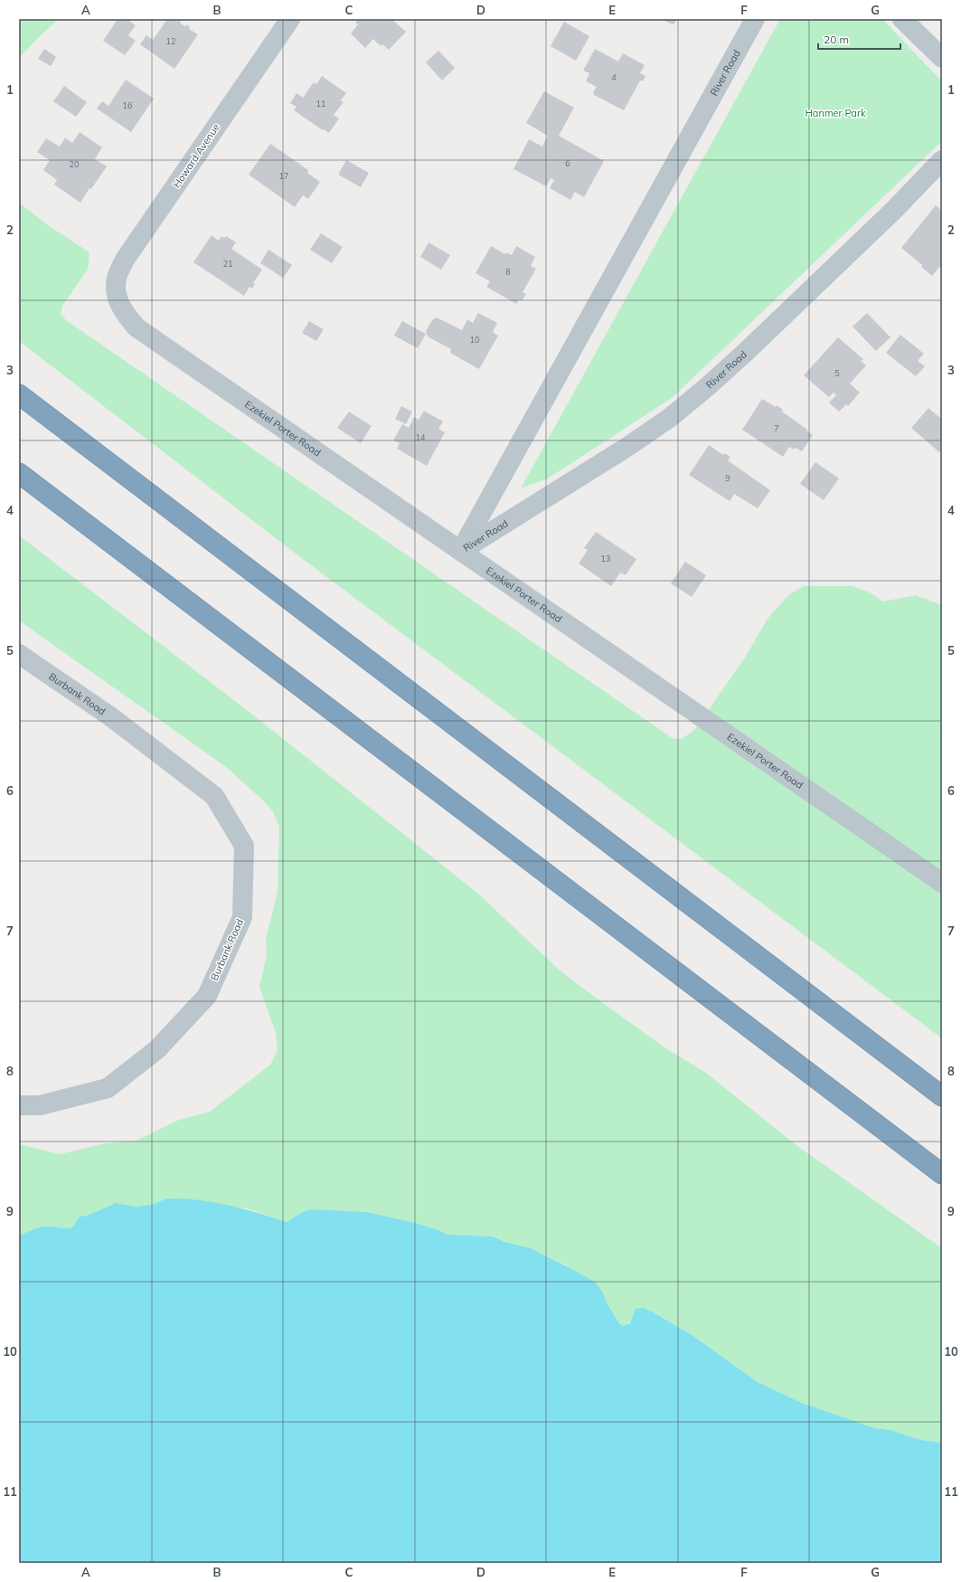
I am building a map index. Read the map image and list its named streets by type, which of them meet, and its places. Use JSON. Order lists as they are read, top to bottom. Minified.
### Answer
{"streets":{"street":["River Road","Howard Avenue","Ezekiel Porter Road","Burbank Road"]},"crossings":[["River Road","Ezekiel Porter Road"],["Howard Avenue","Ezekiel Porter Road"]],"parks":["Hanmer Park"],"house_numbers":["12","4","11","16","6","20","17","21","8","10","5","7","14","9","13"],"scale_bar":"20 m","grid":{"columns":["A","B","C","D","E","F","G"],"rows":["1","2","3","4","5","6","7","8","9","10","11"]}}
